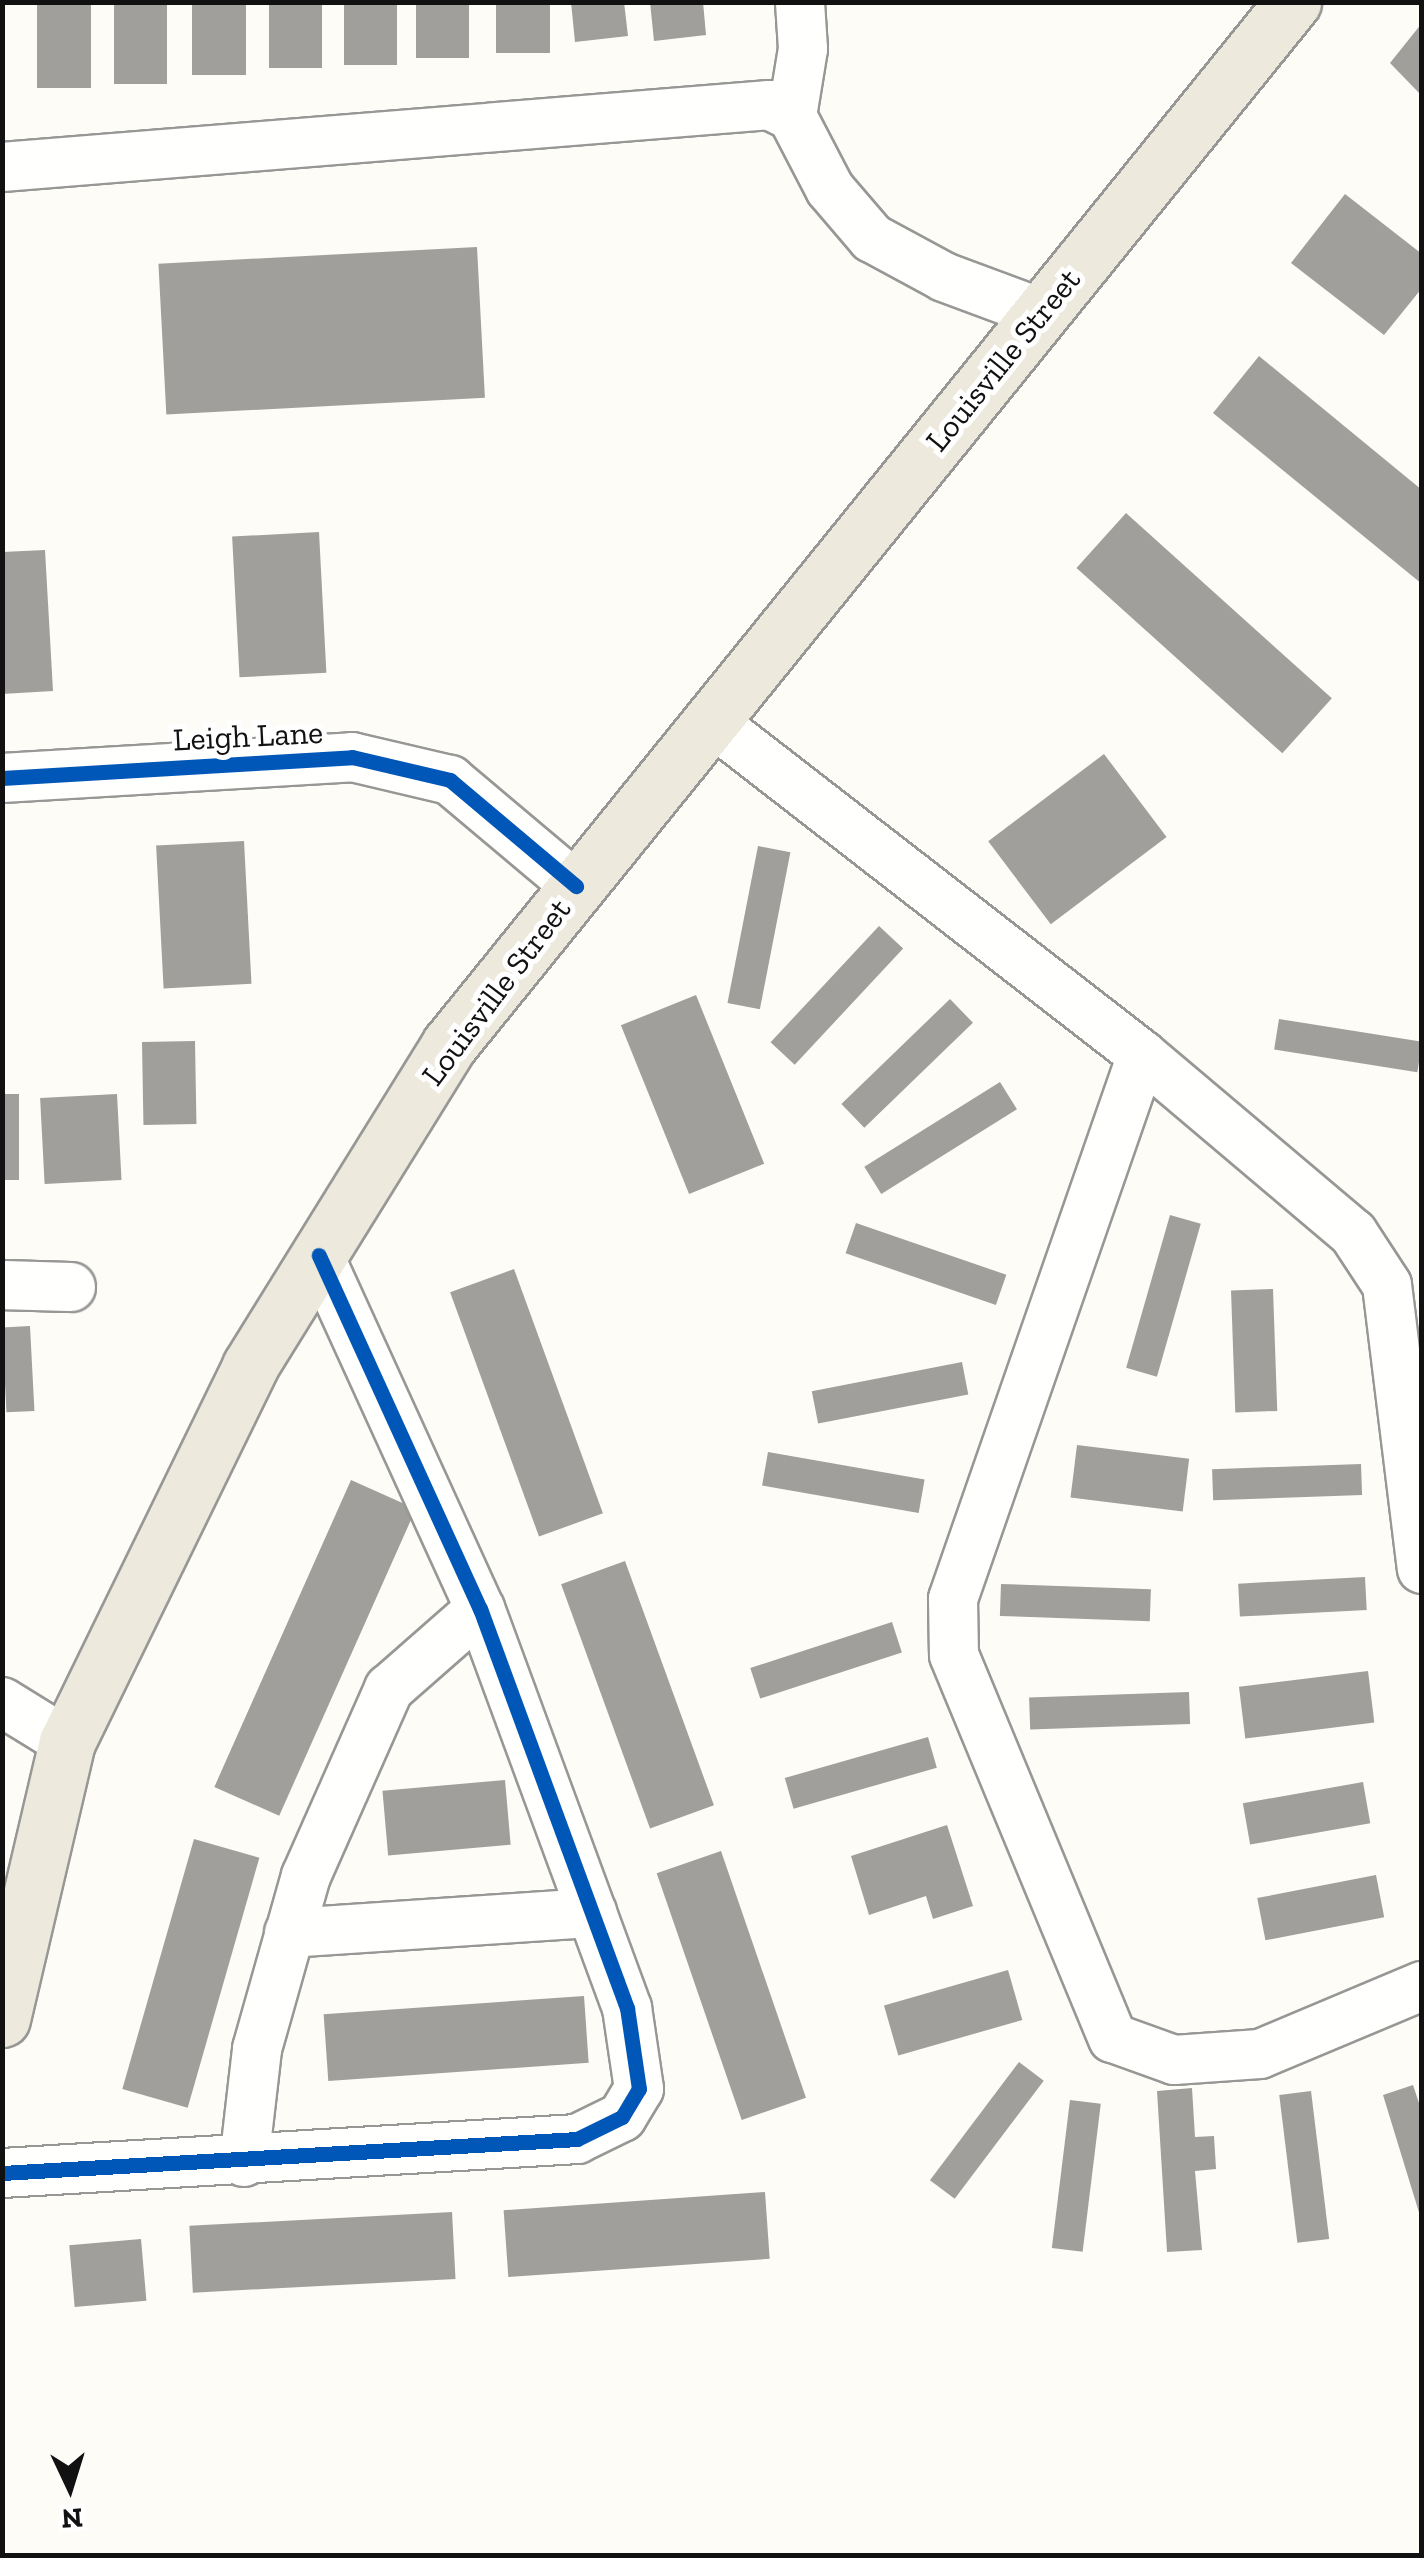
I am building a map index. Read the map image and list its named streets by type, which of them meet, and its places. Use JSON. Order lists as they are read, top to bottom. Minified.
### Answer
{"streets":{"main road":["Louisville Street"],"street":["Leigh Lane"]},"crossings":[["Louisville Street","Leigh Lane"]],"north":"bottom"}
